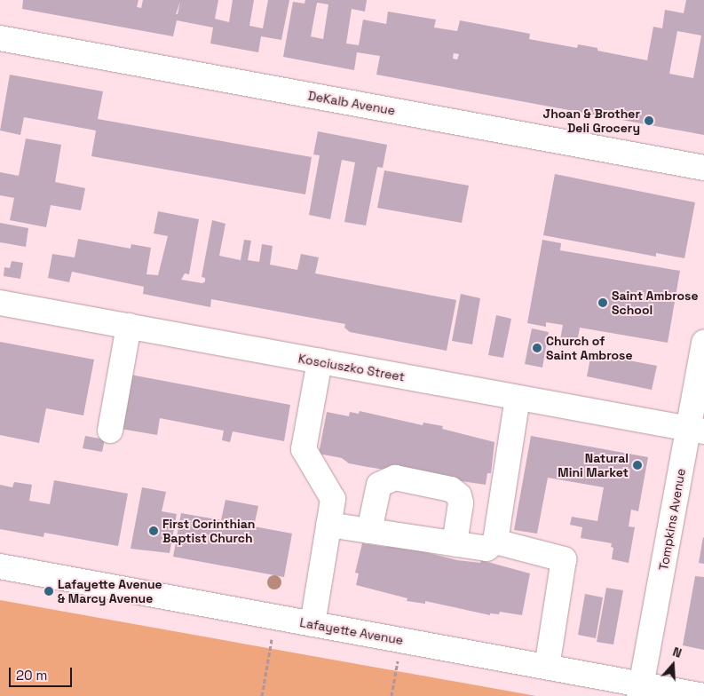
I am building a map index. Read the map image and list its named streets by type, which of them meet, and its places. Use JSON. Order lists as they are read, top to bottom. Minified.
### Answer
{"streets":{"street":["DeKalb Avenue","Kosciuszko Street","Tompkins Avenue","Lafayette Avenue"]},"crossings":[["Kosciuszko Street","Tompkins Avenue"],["Tompkins Avenue","Lafayette Avenue"]],"places":["Jhoan & Brother Deli Grocery","Saint Ambrose School","Church of Saint Ambrose","Natural Mini Market","First Corinthian Baptist Church","Lafayette Avenue & Marcy Avenue"],"scale_bar":"20 m","north":"top"}
